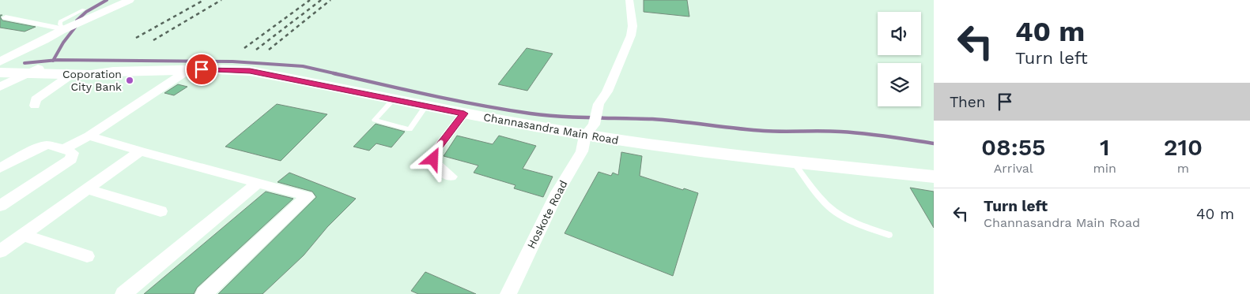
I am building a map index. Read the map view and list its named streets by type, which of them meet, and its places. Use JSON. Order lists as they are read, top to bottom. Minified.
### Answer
{"streets":{"main road":["Channasandra Main Road"],"street":["Hoskote Road"]},"crossings":[["Channasandra Main Road","Hoskote Road"]],"places":["Coporation City Bank"],"page":{"turn":["40 m","Turn left"],"then":"Then","eta":["08:55","Arrival","1","min","210","m"],"list":[{"name":"Turn left","note":"Channasandra Main Road","value":"40 m"}]}}
